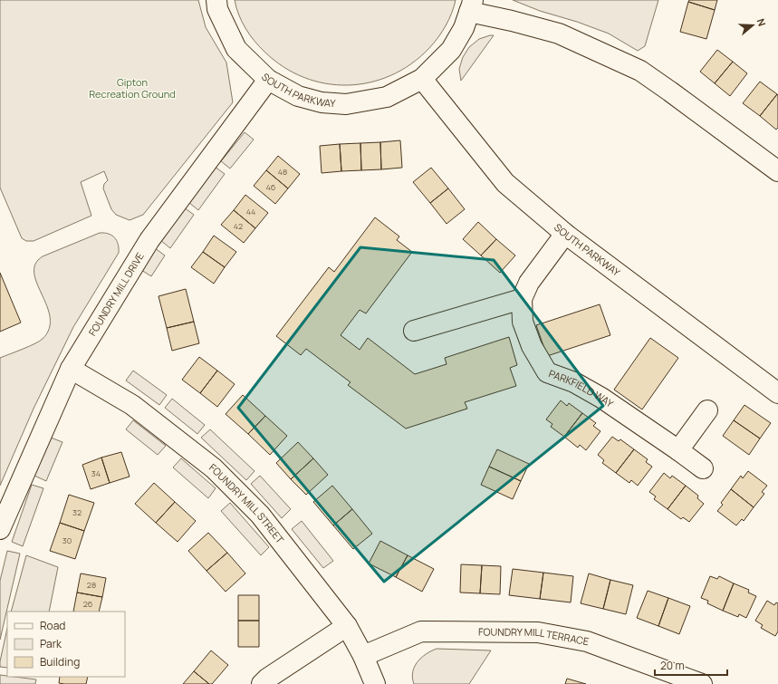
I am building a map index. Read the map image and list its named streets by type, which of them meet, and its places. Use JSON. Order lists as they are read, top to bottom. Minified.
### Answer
{"streets":{"street":["SOUTH PARKWAY","FOUNDRY MILL DRIVE","PARKFIELD WAY","FOUNDRY MILL STREET","FOUNDRY MILL TERRACE"]},"crossings":[["SOUTH PARKWAY","FOUNDRY MILL DRIVE"],["SOUTH PARKWAY","PARKFIELD WAY"],["FOUNDRY MILL DRIVE","FOUNDRY MILL STREET"],["FOUNDRY MILL STREET","FOUNDRY MILL TERRACE"]],"parks":["Gipton Recreation Ground"],"house_numbers":["48","46","44","42","34","32","30","28","26"],"legend":["Road","Park","Building"],"scale_bar":"20 m","north":"right"}
